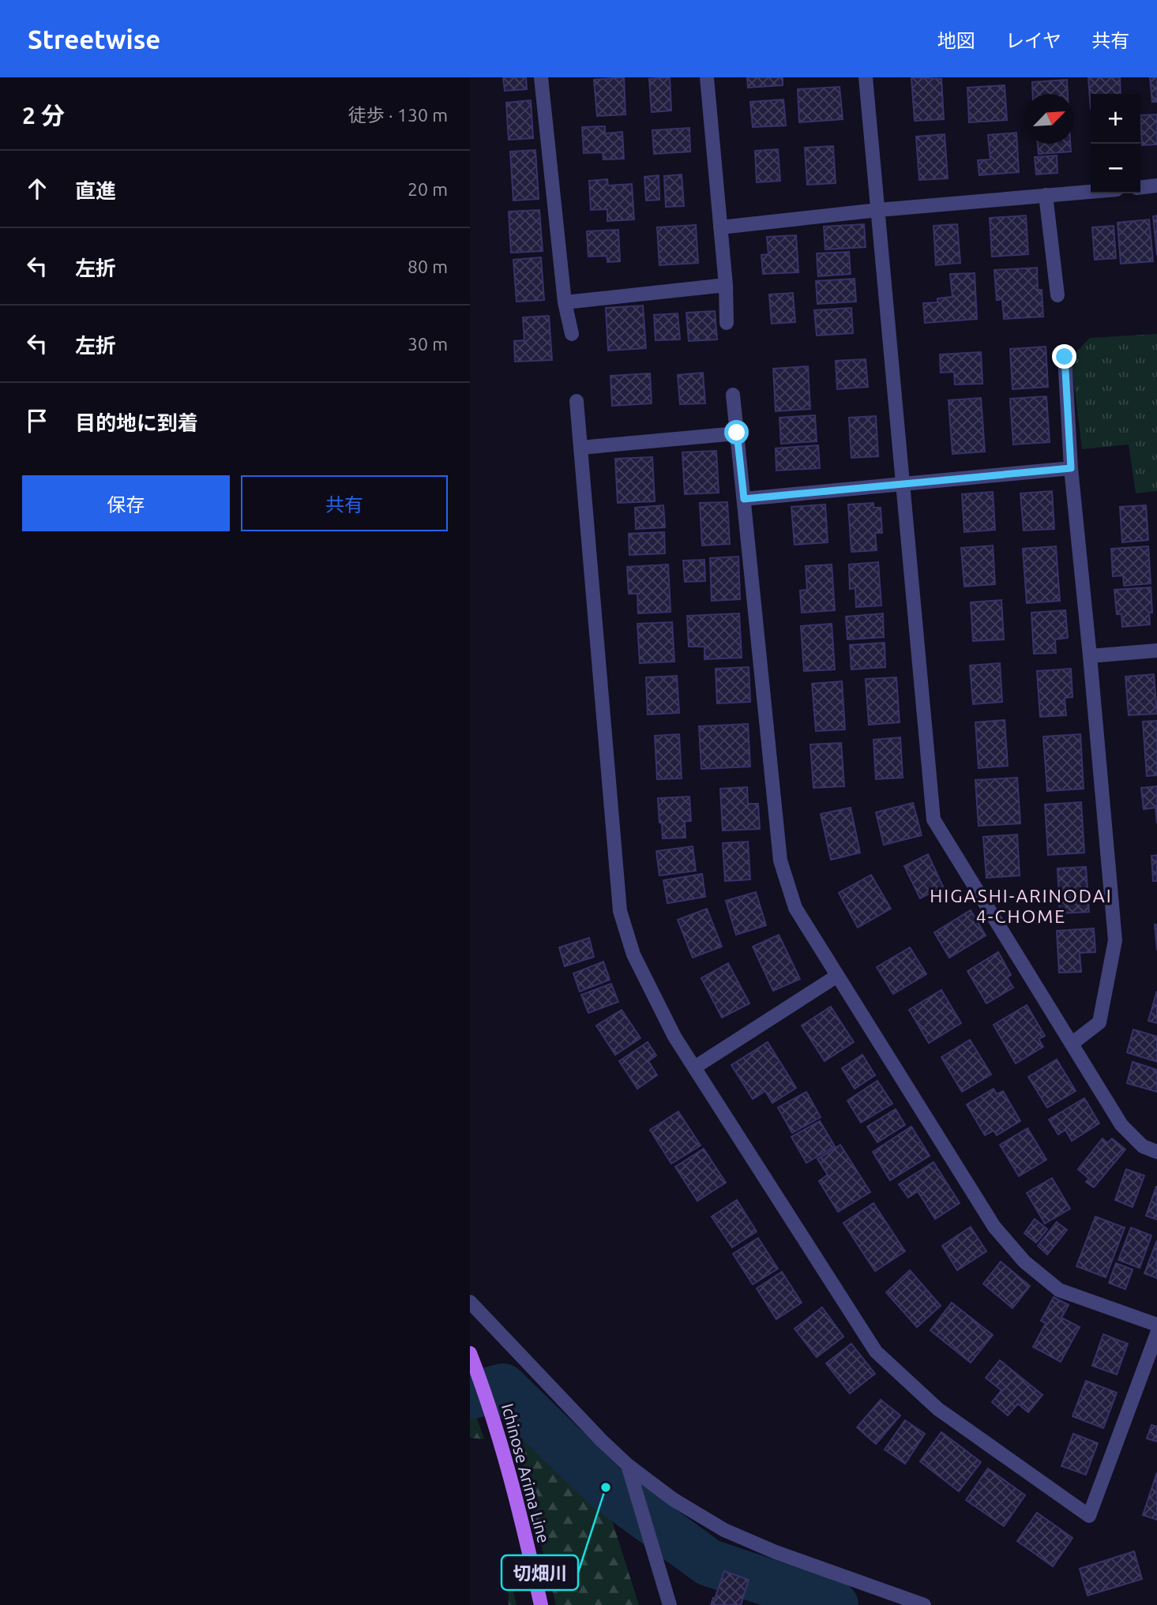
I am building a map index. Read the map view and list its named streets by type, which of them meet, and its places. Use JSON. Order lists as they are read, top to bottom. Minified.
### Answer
{"streets":{"main road":["Ichinose Arima Line"]},"districts":["HIGASHI-ARINODAI 4-CHOME"],"places":["切畑川"],"north":"top right","page":{"header":"Streetwise","nav":["地図","レイヤ","共有"],"heading":["2 分","徒歩 · 130 m"],"map_buttons":["+","−"],"list":[["直進","20 m"],["左折","80 m"],["左折","30 m"],"目的地に到着"],"buttons":["保存","共有"]}}
